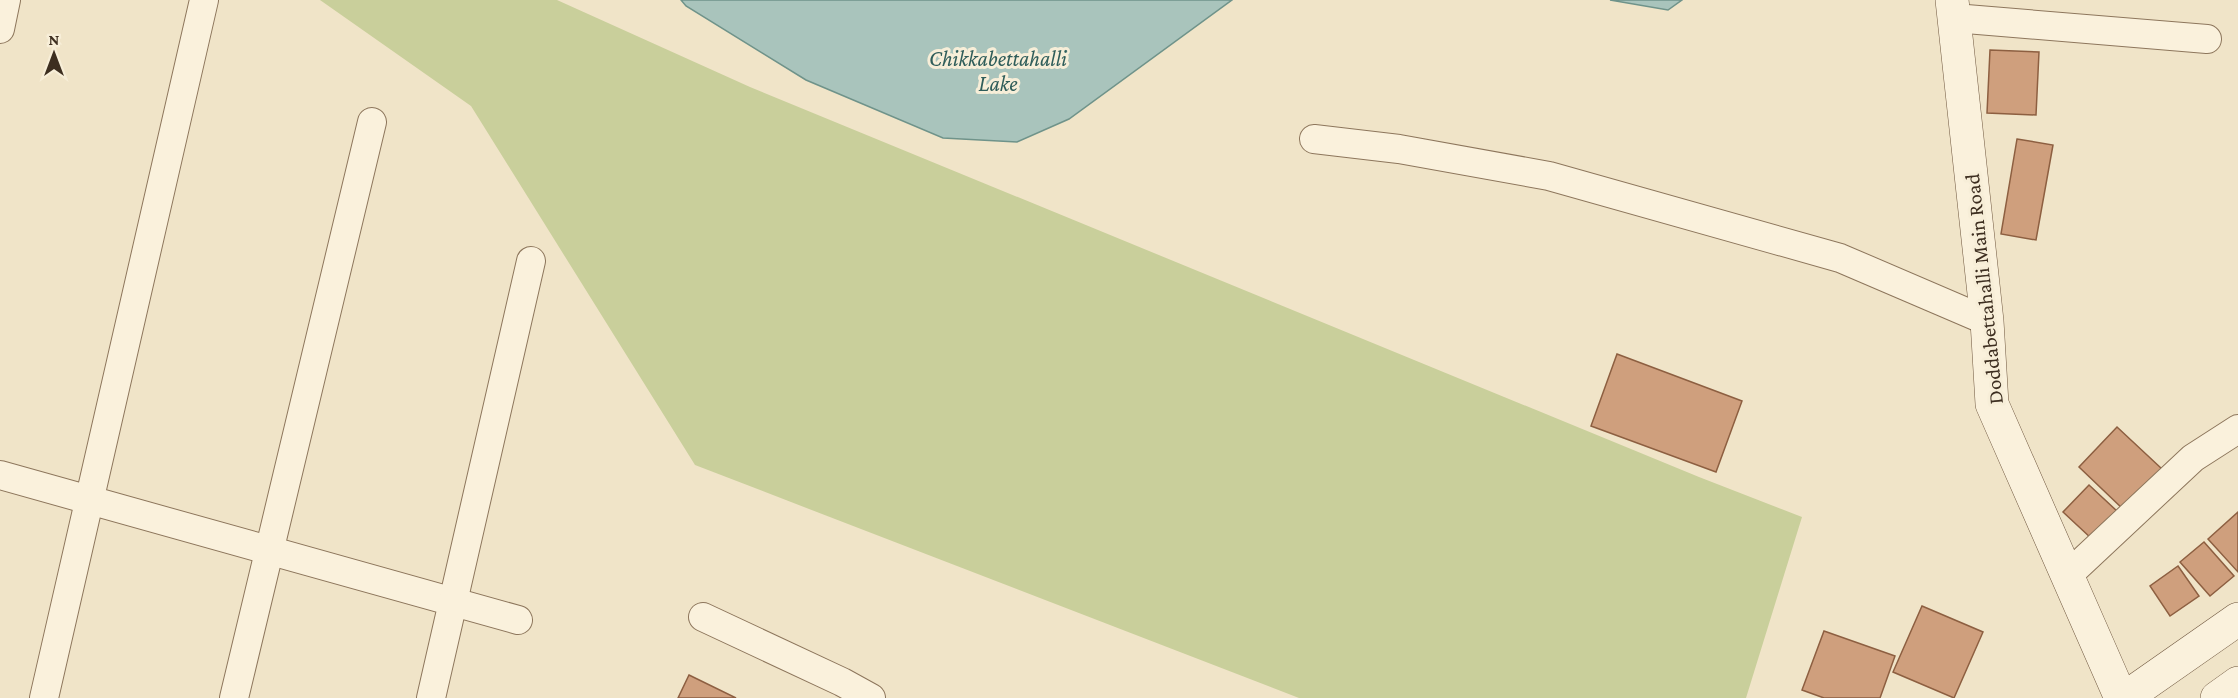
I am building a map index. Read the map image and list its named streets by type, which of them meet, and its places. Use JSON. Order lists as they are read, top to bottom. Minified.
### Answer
{"streets":{"street":["Doddabettahalli Main Road"]},"water":["Chikkabettahalli Lake"],"north":"top"}
